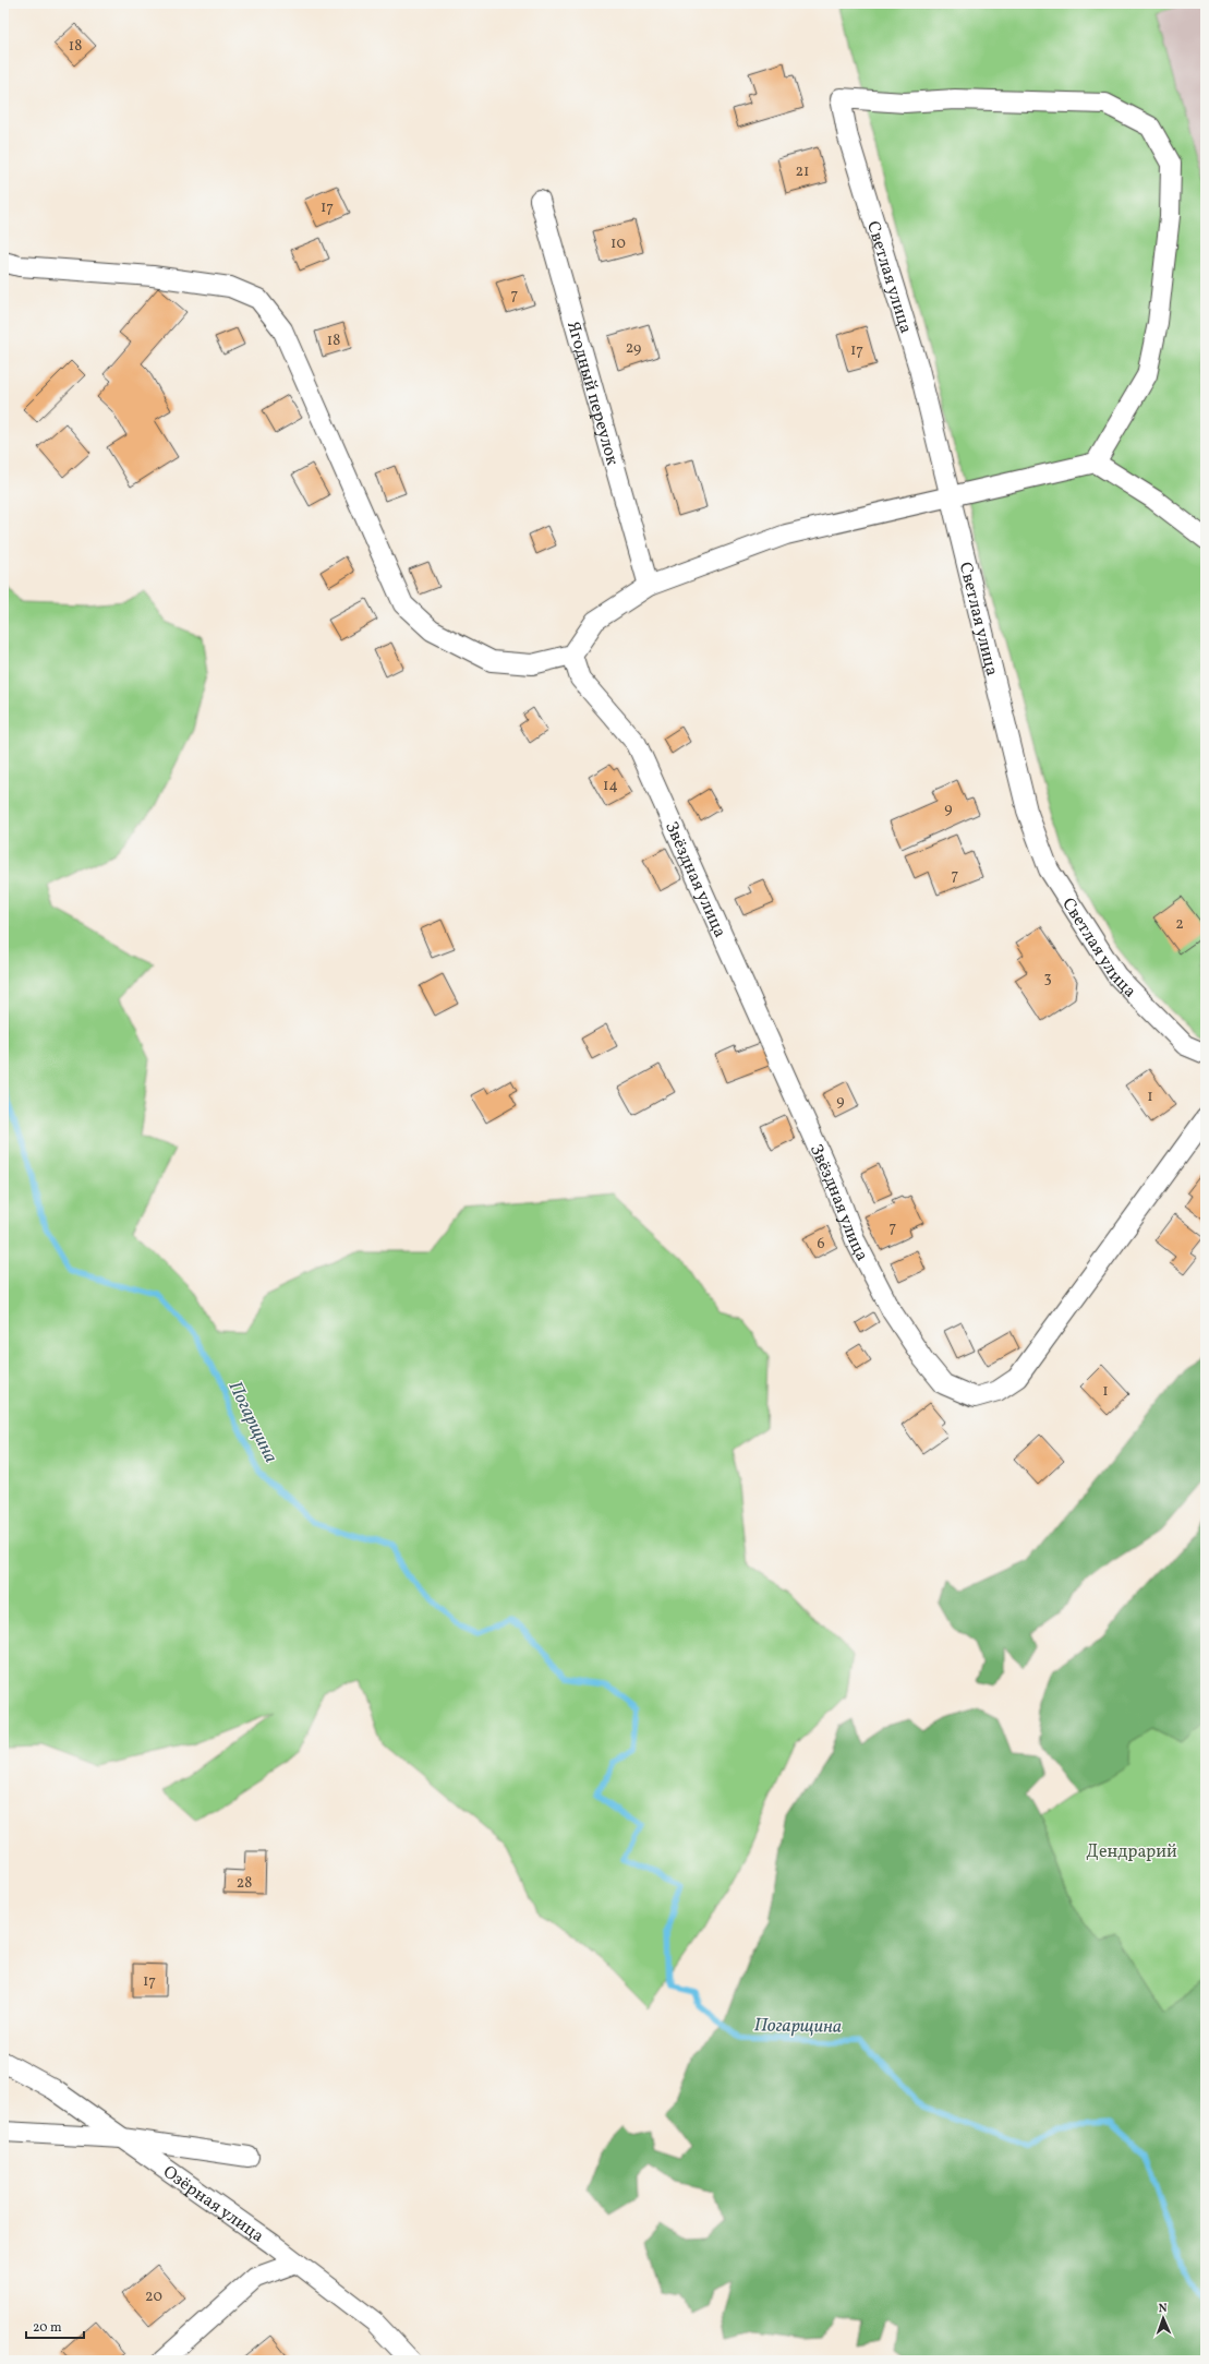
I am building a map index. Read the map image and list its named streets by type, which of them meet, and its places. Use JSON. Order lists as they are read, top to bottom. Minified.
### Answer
{"streets":{"street":["Светлая улица","Ягодный переулок","Звёздная улица","Озёрная улица"]},"water":["Погарщина"],"parks":["Дендрарий"],"house_numbers":["18","21","17","10","7","18","29","17","14","9","7","2","3","1","9","7","6","1","28","17","20"],"scale_bar":"20 m","north":"top"}
